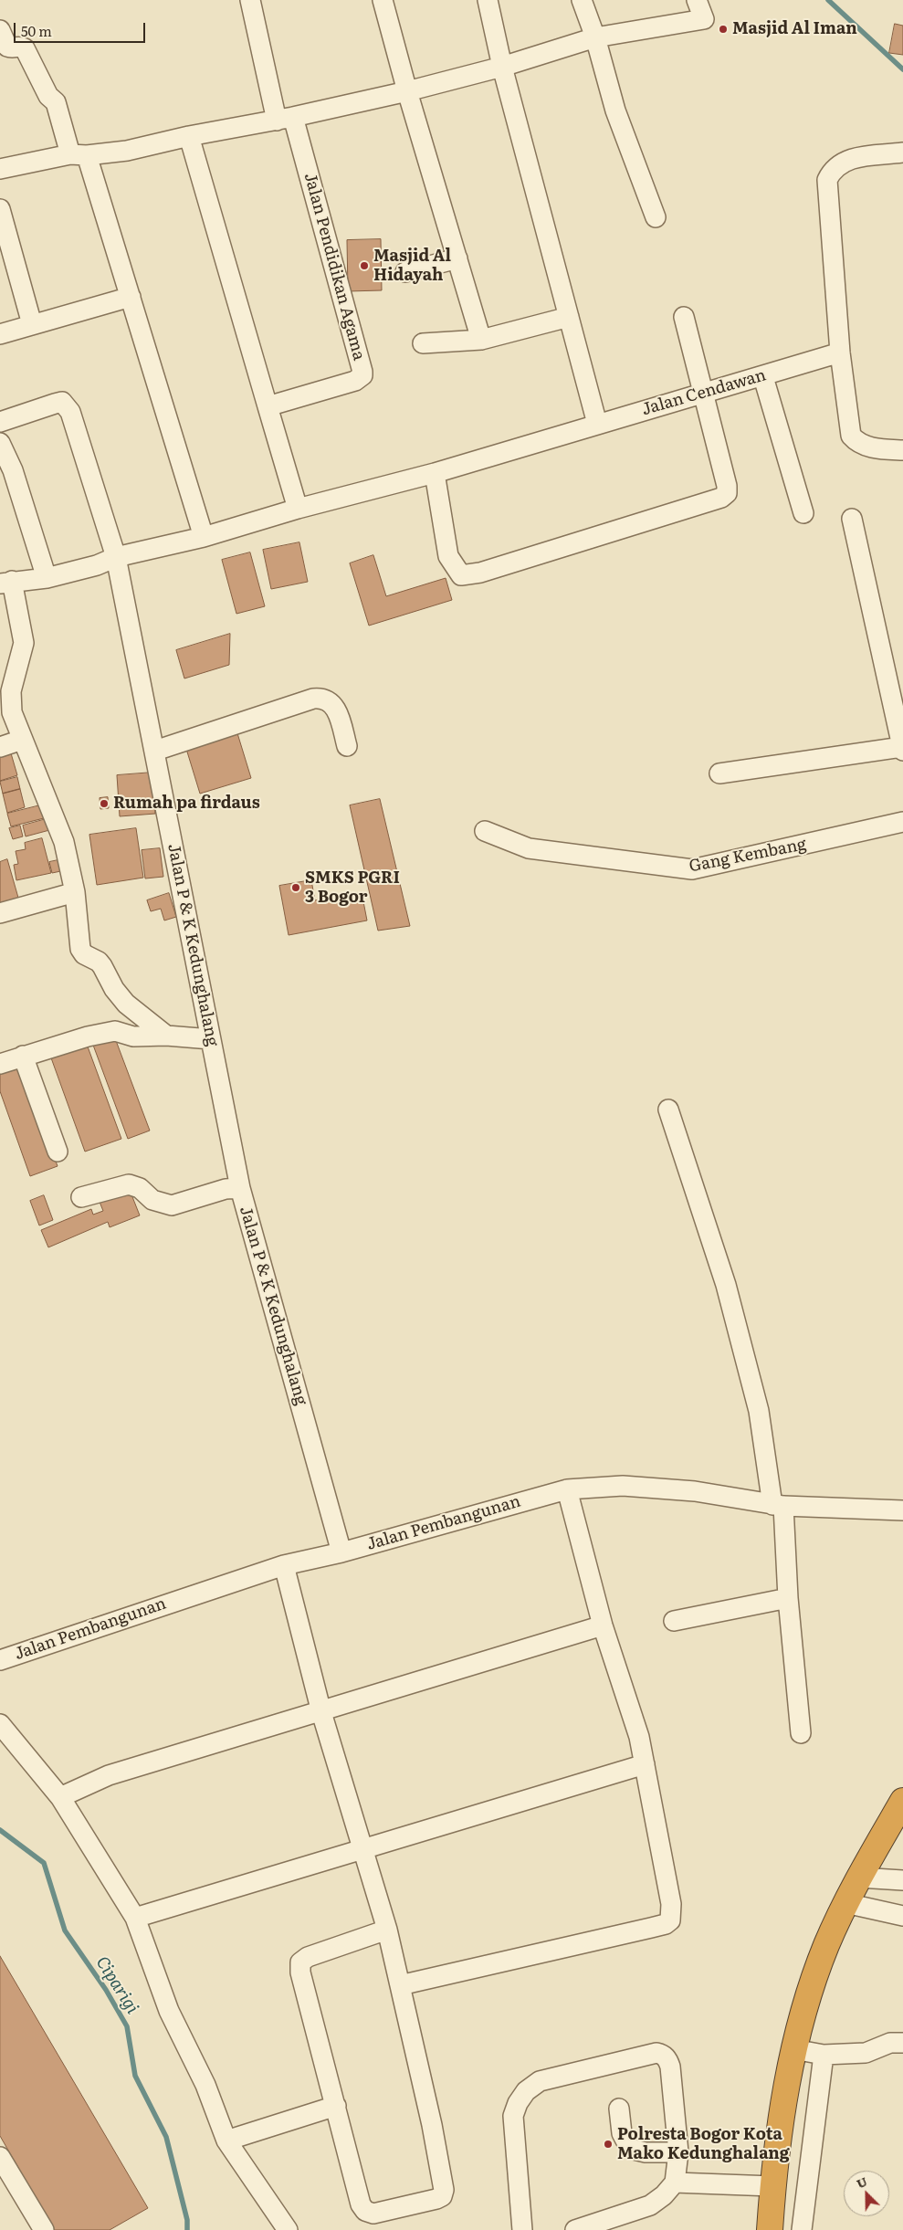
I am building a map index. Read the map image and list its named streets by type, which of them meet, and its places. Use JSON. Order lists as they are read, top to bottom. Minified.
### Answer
{"streets":{"street":["Jalan Pendidikan Agama","Jalan Cendawan","Gang Kembang","Jalan P & K Kedunghalang","Jalan Pembangunan"]},"crossings":[["Jalan Cendawan","Jalan P & K Kedunghalang"],["Jalan P & K Kedunghalang","Jalan Pembangunan"]],"water":["Ciparigi"],"places":["Masjid Al Iman","Masjid Al Hidayah","Rumah pa firdaus","SMKS PGRI 3 Bogor","Polresta Bogor Kota Mako Kedunghalang"],"scale_bar":"50 m","north":"top left"}
